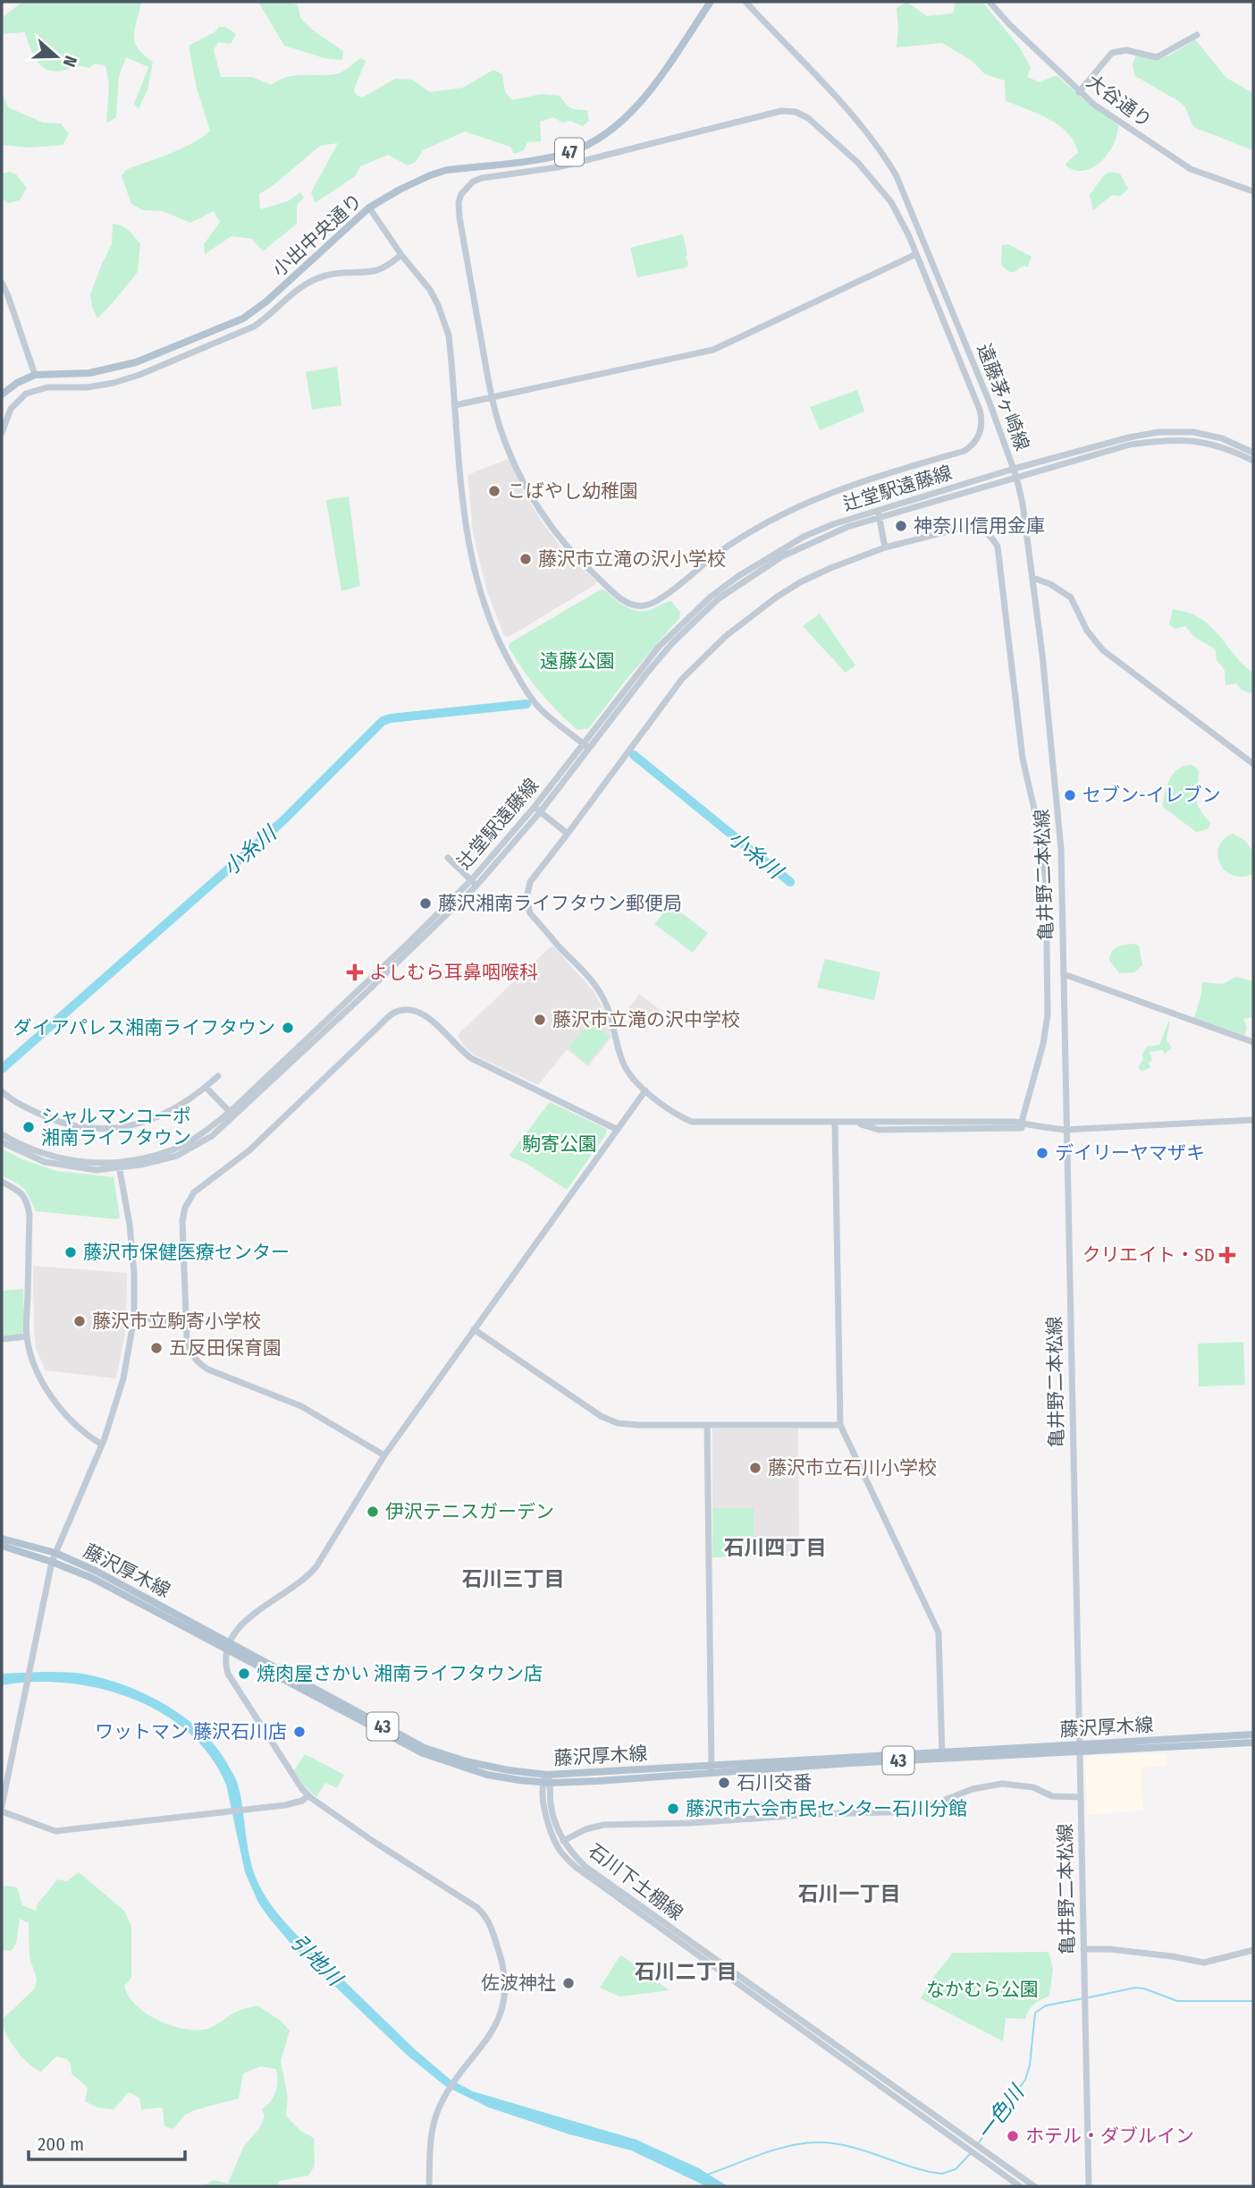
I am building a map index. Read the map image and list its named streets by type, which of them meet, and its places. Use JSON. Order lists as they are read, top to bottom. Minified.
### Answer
{"streets":{"main road":["47","小出中央通り","藤沢厚木線","43"],"street":["大谷通り","遠藤茅ヶ崎線","辻堂駅遠藤線","亀井野二本松線","石川下土棚線"]},"crossings":[["47","小出中央通り"],["遠藤茅ヶ崎線","辻堂駅遠藤線"],["遠藤茅ヶ崎線","亀井野二本松線"],["亀井野二本松線","藤沢厚木線"],["藤沢厚木線","石川下土棚線"]],"districts":["石川四丁目","石川三丁目","石川一丁目","石川二丁目"],"water":["小糸川","引地川","一色川"],"parks":["遠藤公園","駒寄公園","なかむら公園"],"places":{"other":["こばやし幼稚園","神奈川信用金庫","藤沢市立滝の沢小学校","セブン-イレブン","藤沢湘南ライフタウン郵便局","藤沢市立滝の沢中学校","ダイアパレス湘南ライフタウン","シャルマンコーポ 湘南ライフタウン","デイリーヤマザキ","藤沢市保健医療センター","藤沢市立駒寄小学校","五反田保育園","藤沢市立石川小学校","伊沢テニスガーデン","焼肉屋さかい 湘南ライフタウン店","ワットマン 藤沢石川店","石川交番","藤沢市六会市民センター石川分館","佐波神社","ホテル・ダブルイン"],"health":["よしむら耳鼻咽喉科","クリエイト・SD"]},"scale_bar":"200 m","north":"right"}
